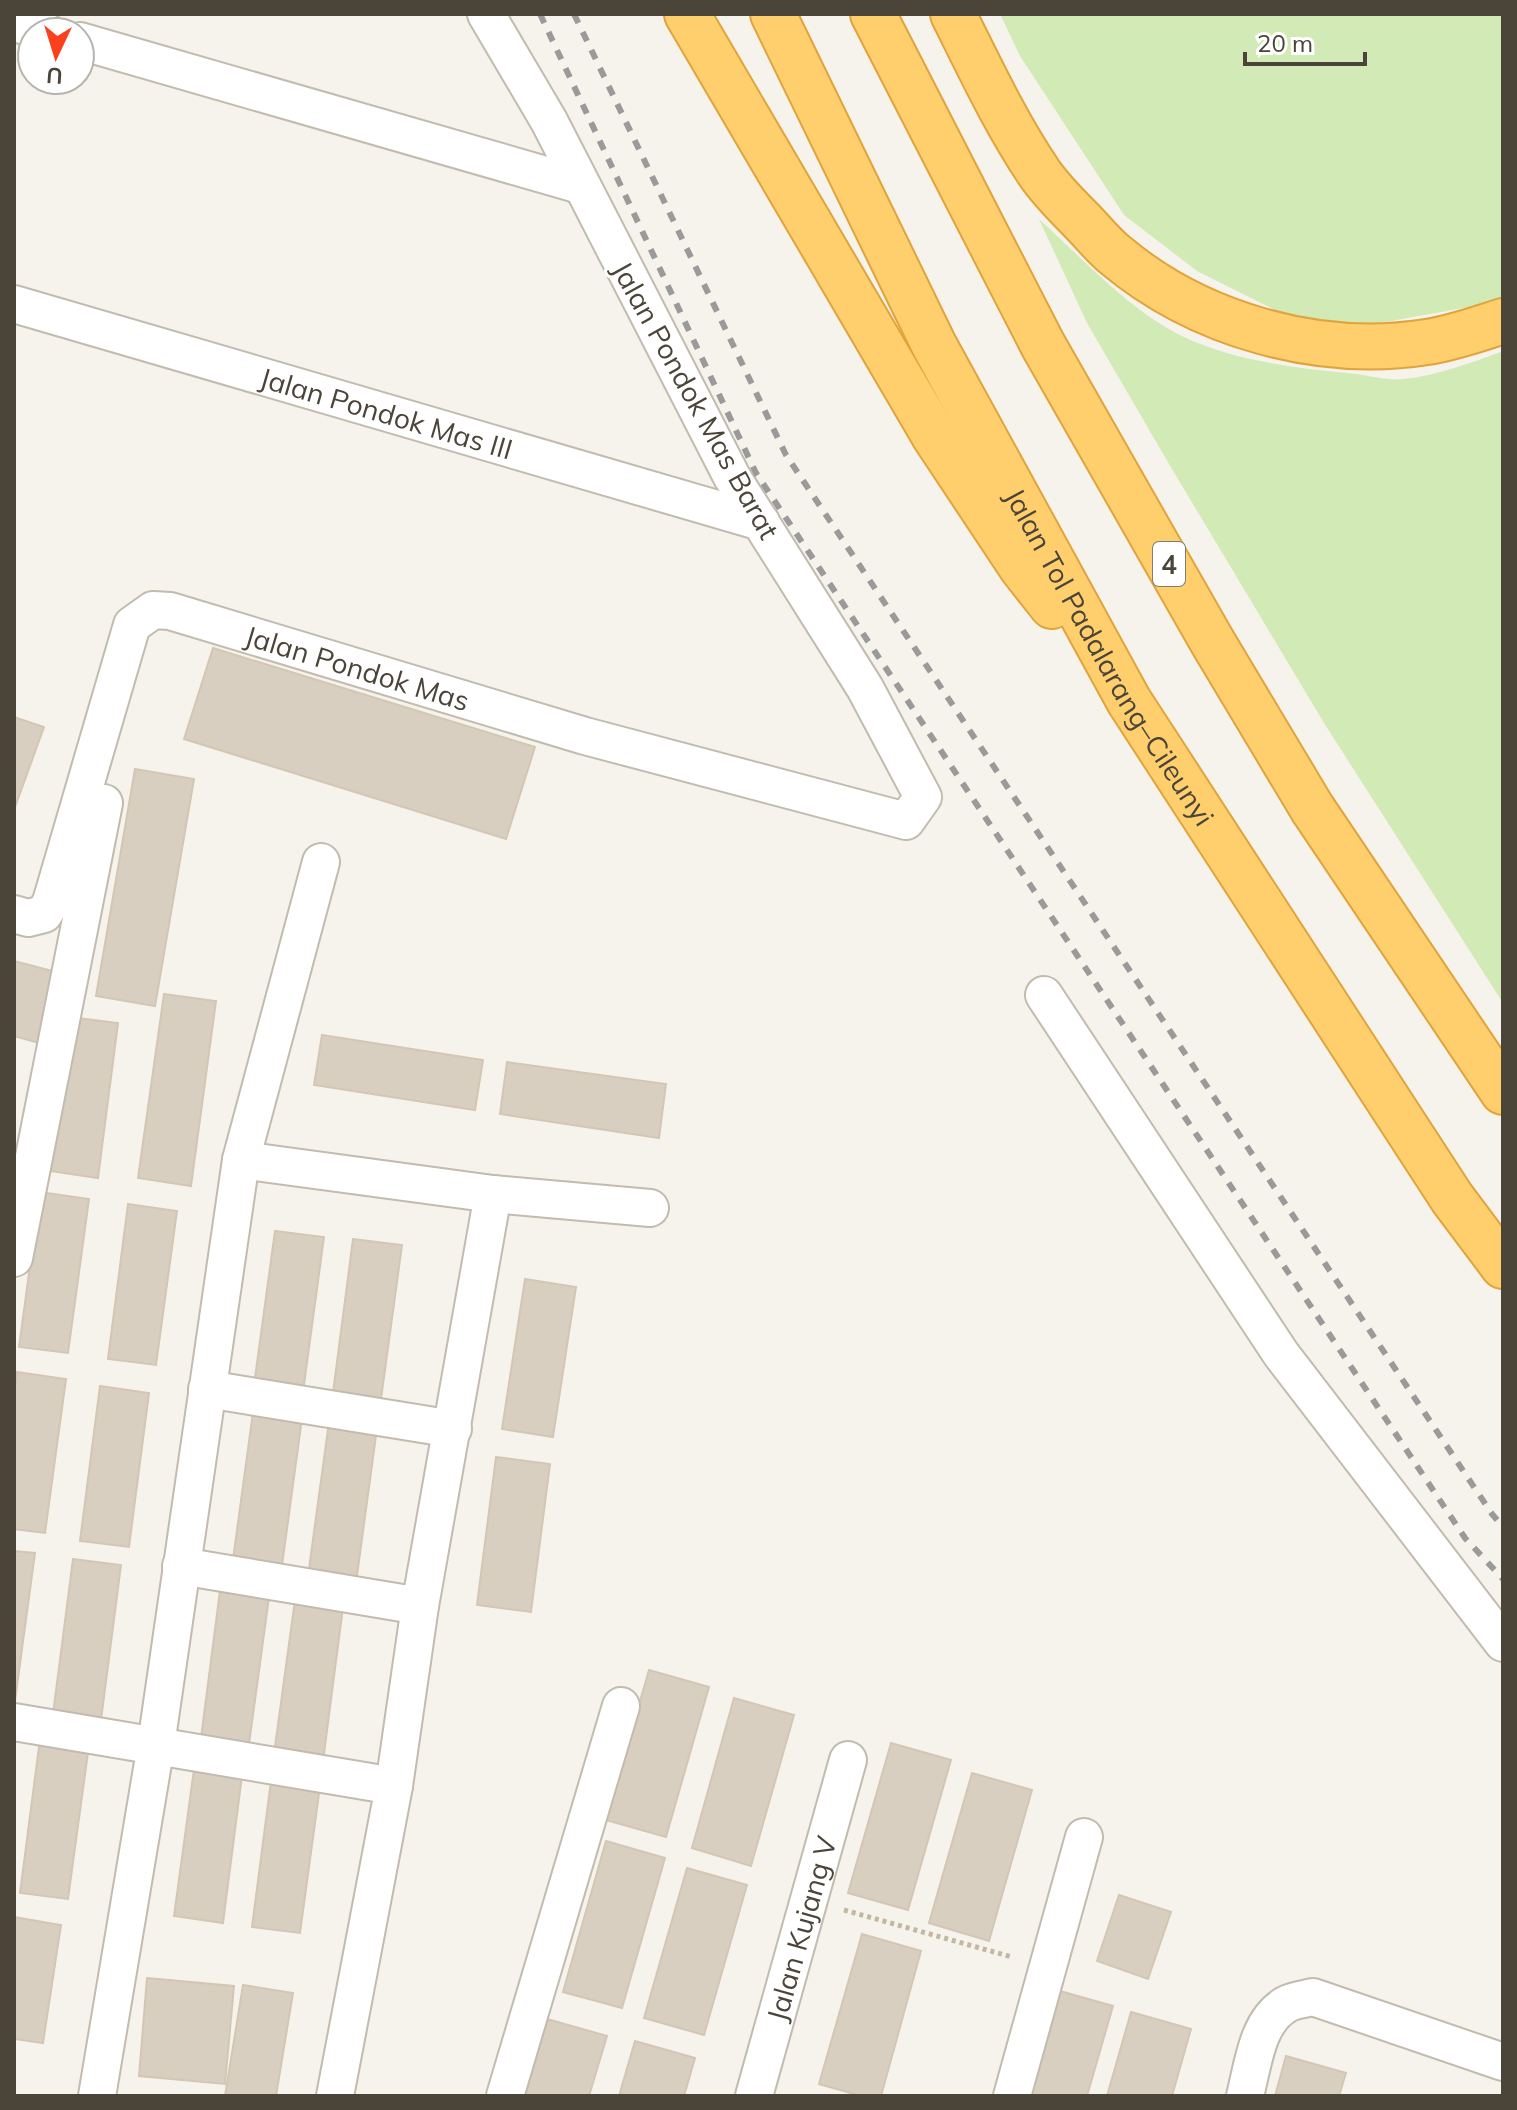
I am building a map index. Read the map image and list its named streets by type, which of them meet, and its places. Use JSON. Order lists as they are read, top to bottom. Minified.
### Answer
{"streets":{"highway":["4","Jalan Tol Padalarang–Cileunyi"],"street":["Jalan Pondok Mas Barat","Jalan Pondok Mas III","Jalan Pondok Mas","Jalan Kujang V"]},"crossings":[["Jalan Pondok Mas Barat","Jalan Pondok Mas III"],["Jalan Pondok Mas Barat","Jalan Pondok Mas"]],"scale_bar":"20 m","north":"bottom"}
